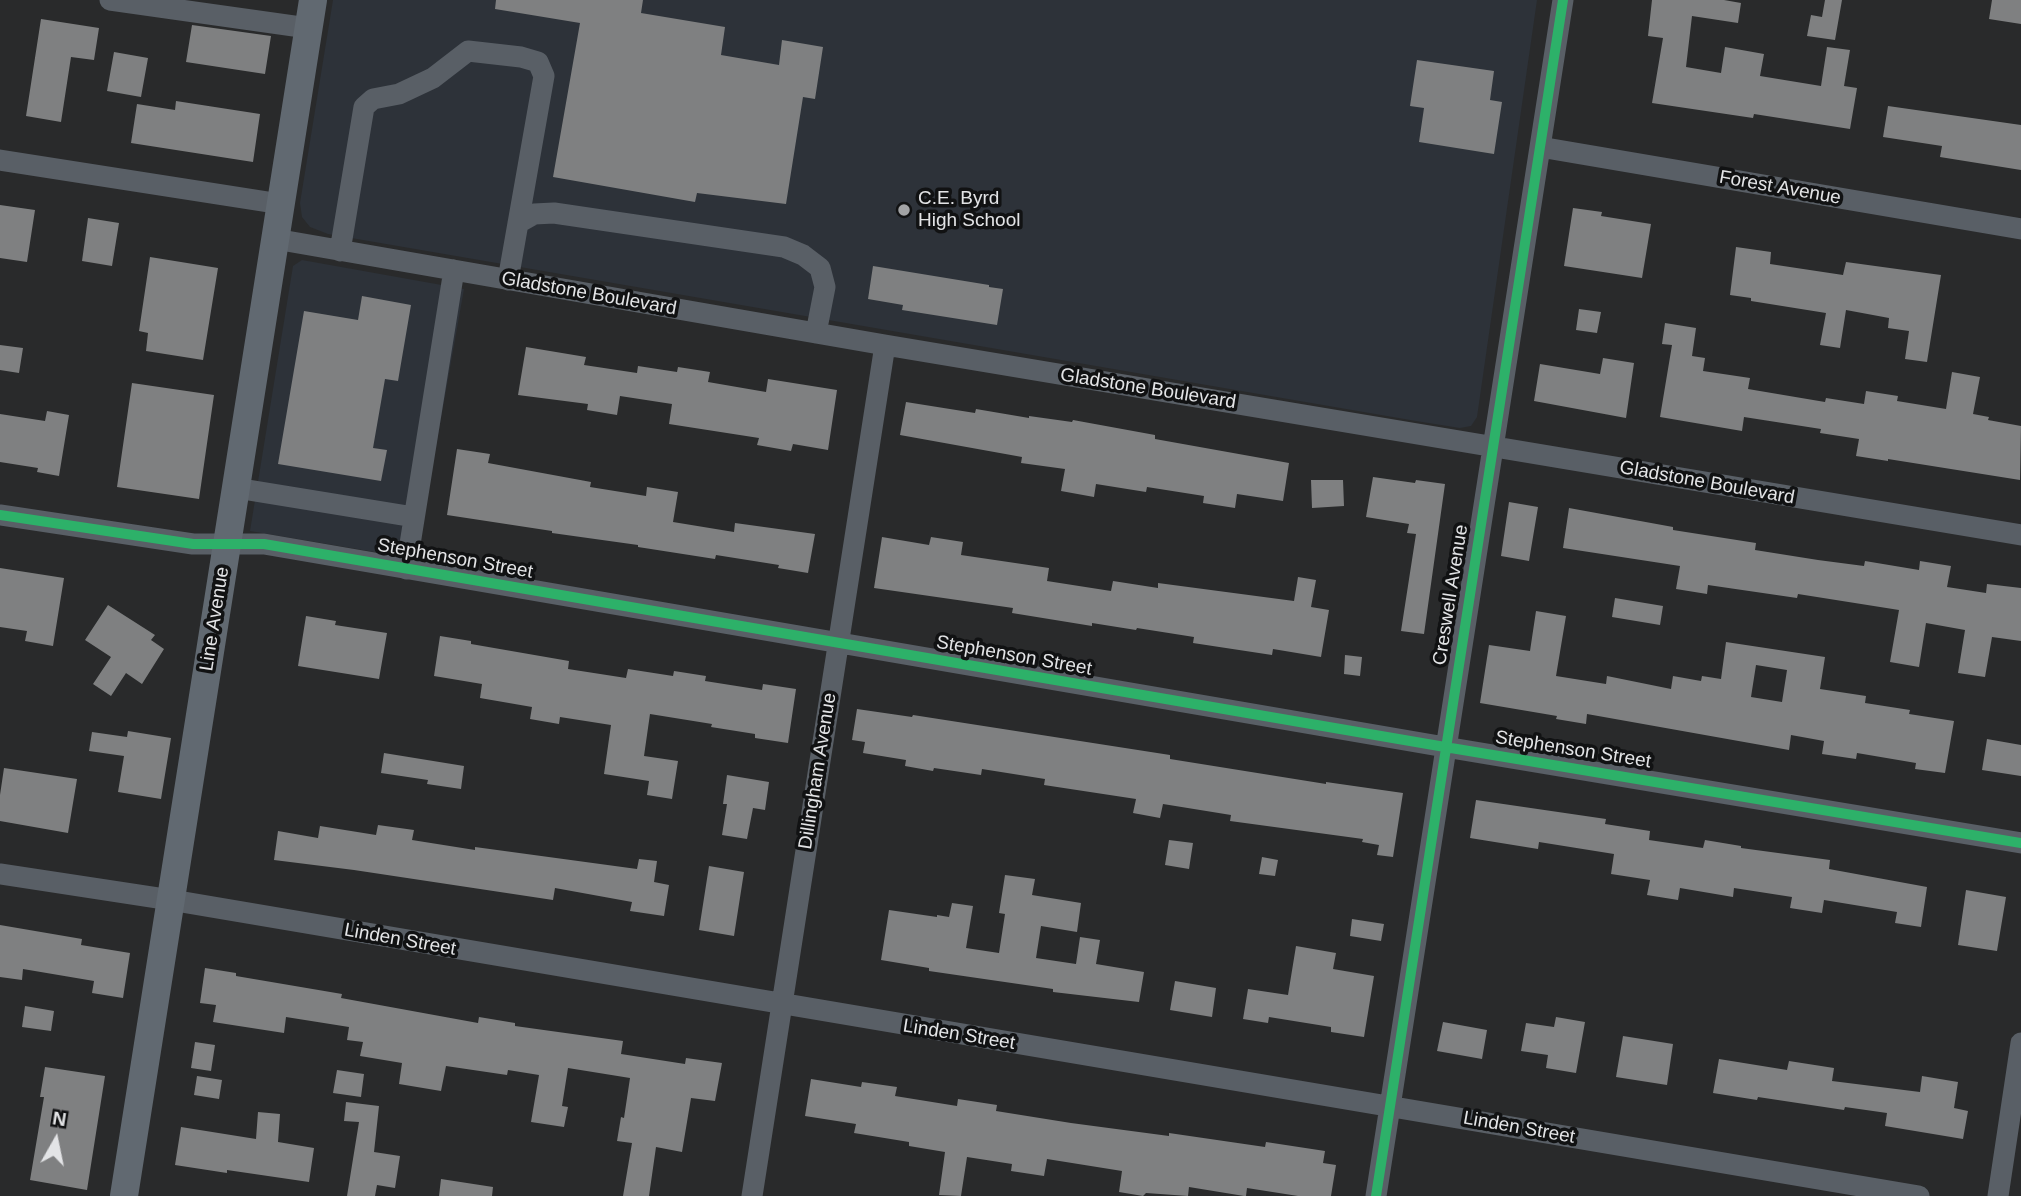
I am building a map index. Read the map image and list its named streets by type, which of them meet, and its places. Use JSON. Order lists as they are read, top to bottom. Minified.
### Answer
{"streets":{"main road":["Line Avenue"],"street":["Forest Avenue","Gladstone Boulevard","Stephenson Street","Creswell Avenue","Dillingham Avenue","Linden Street"]},"crossings":[["Forest Avenue","Creswell Avenue"],["Gladstone Boulevard","Creswell Avenue"],["Gladstone Boulevard","Line Avenue"],["Gladstone Boulevard","Dillingham Avenue"],["Stephenson Street","Creswell Avenue"],["Stephenson Street","Line Avenue"],["Stephenson Street","Dillingham Avenue"],["Creswell Avenue","Linden Street"],["Line Avenue","Linden Street"],["Dillingham Avenue","Linden Street"]],"places":["C.E. Byrd High School"],"north":"top"}
